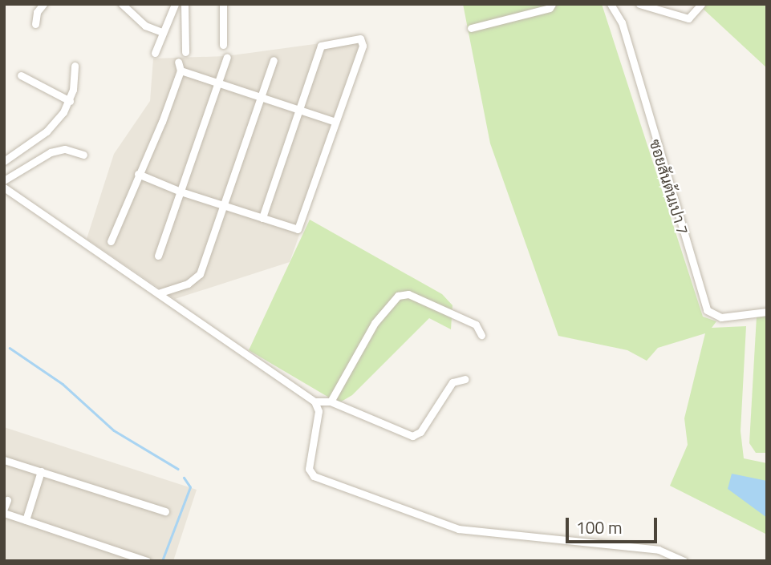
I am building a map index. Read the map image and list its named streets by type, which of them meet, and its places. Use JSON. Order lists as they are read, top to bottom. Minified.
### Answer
{"streets":{"street":["ซอยสันต้นเปา 7"]},"scale_bar":"100 m"}
